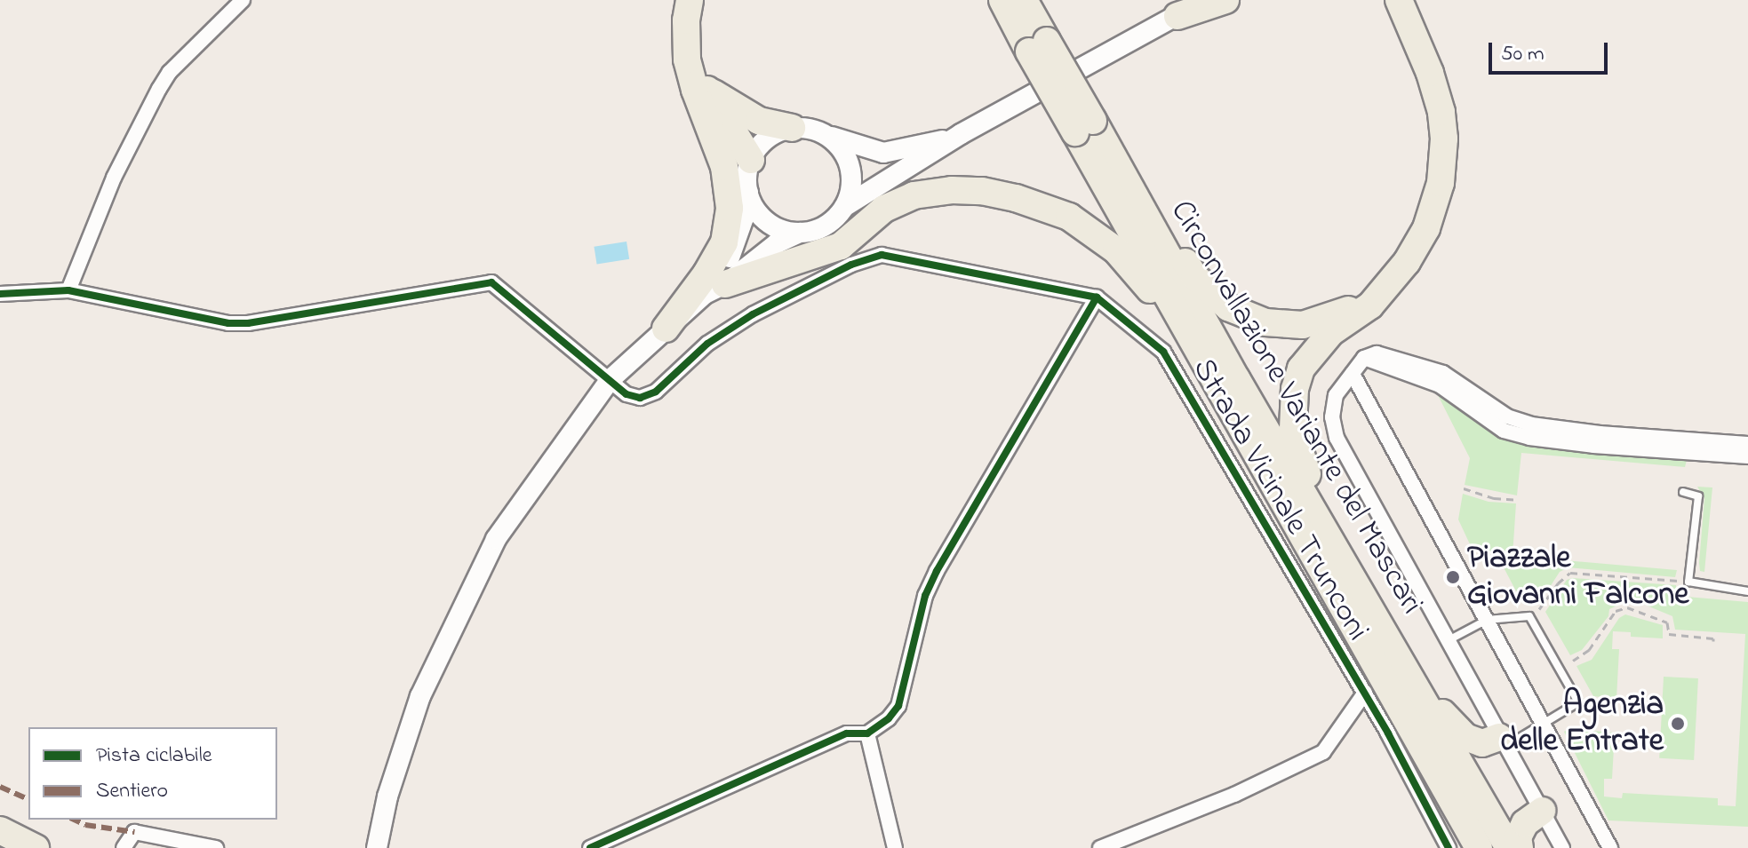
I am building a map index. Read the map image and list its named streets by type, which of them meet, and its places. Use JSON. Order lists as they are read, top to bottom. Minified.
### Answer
{"streets":{"highway":["Circonvallazione Variante del Mascari"],"street":["Strada Vicinale Trunconi"]},"places":["Piazzale Giovanni Falcone","Agenzia delle Entrate"],"legend":["Pista ciclabile","Sentiero"],"scale_bar":"50 m"}
